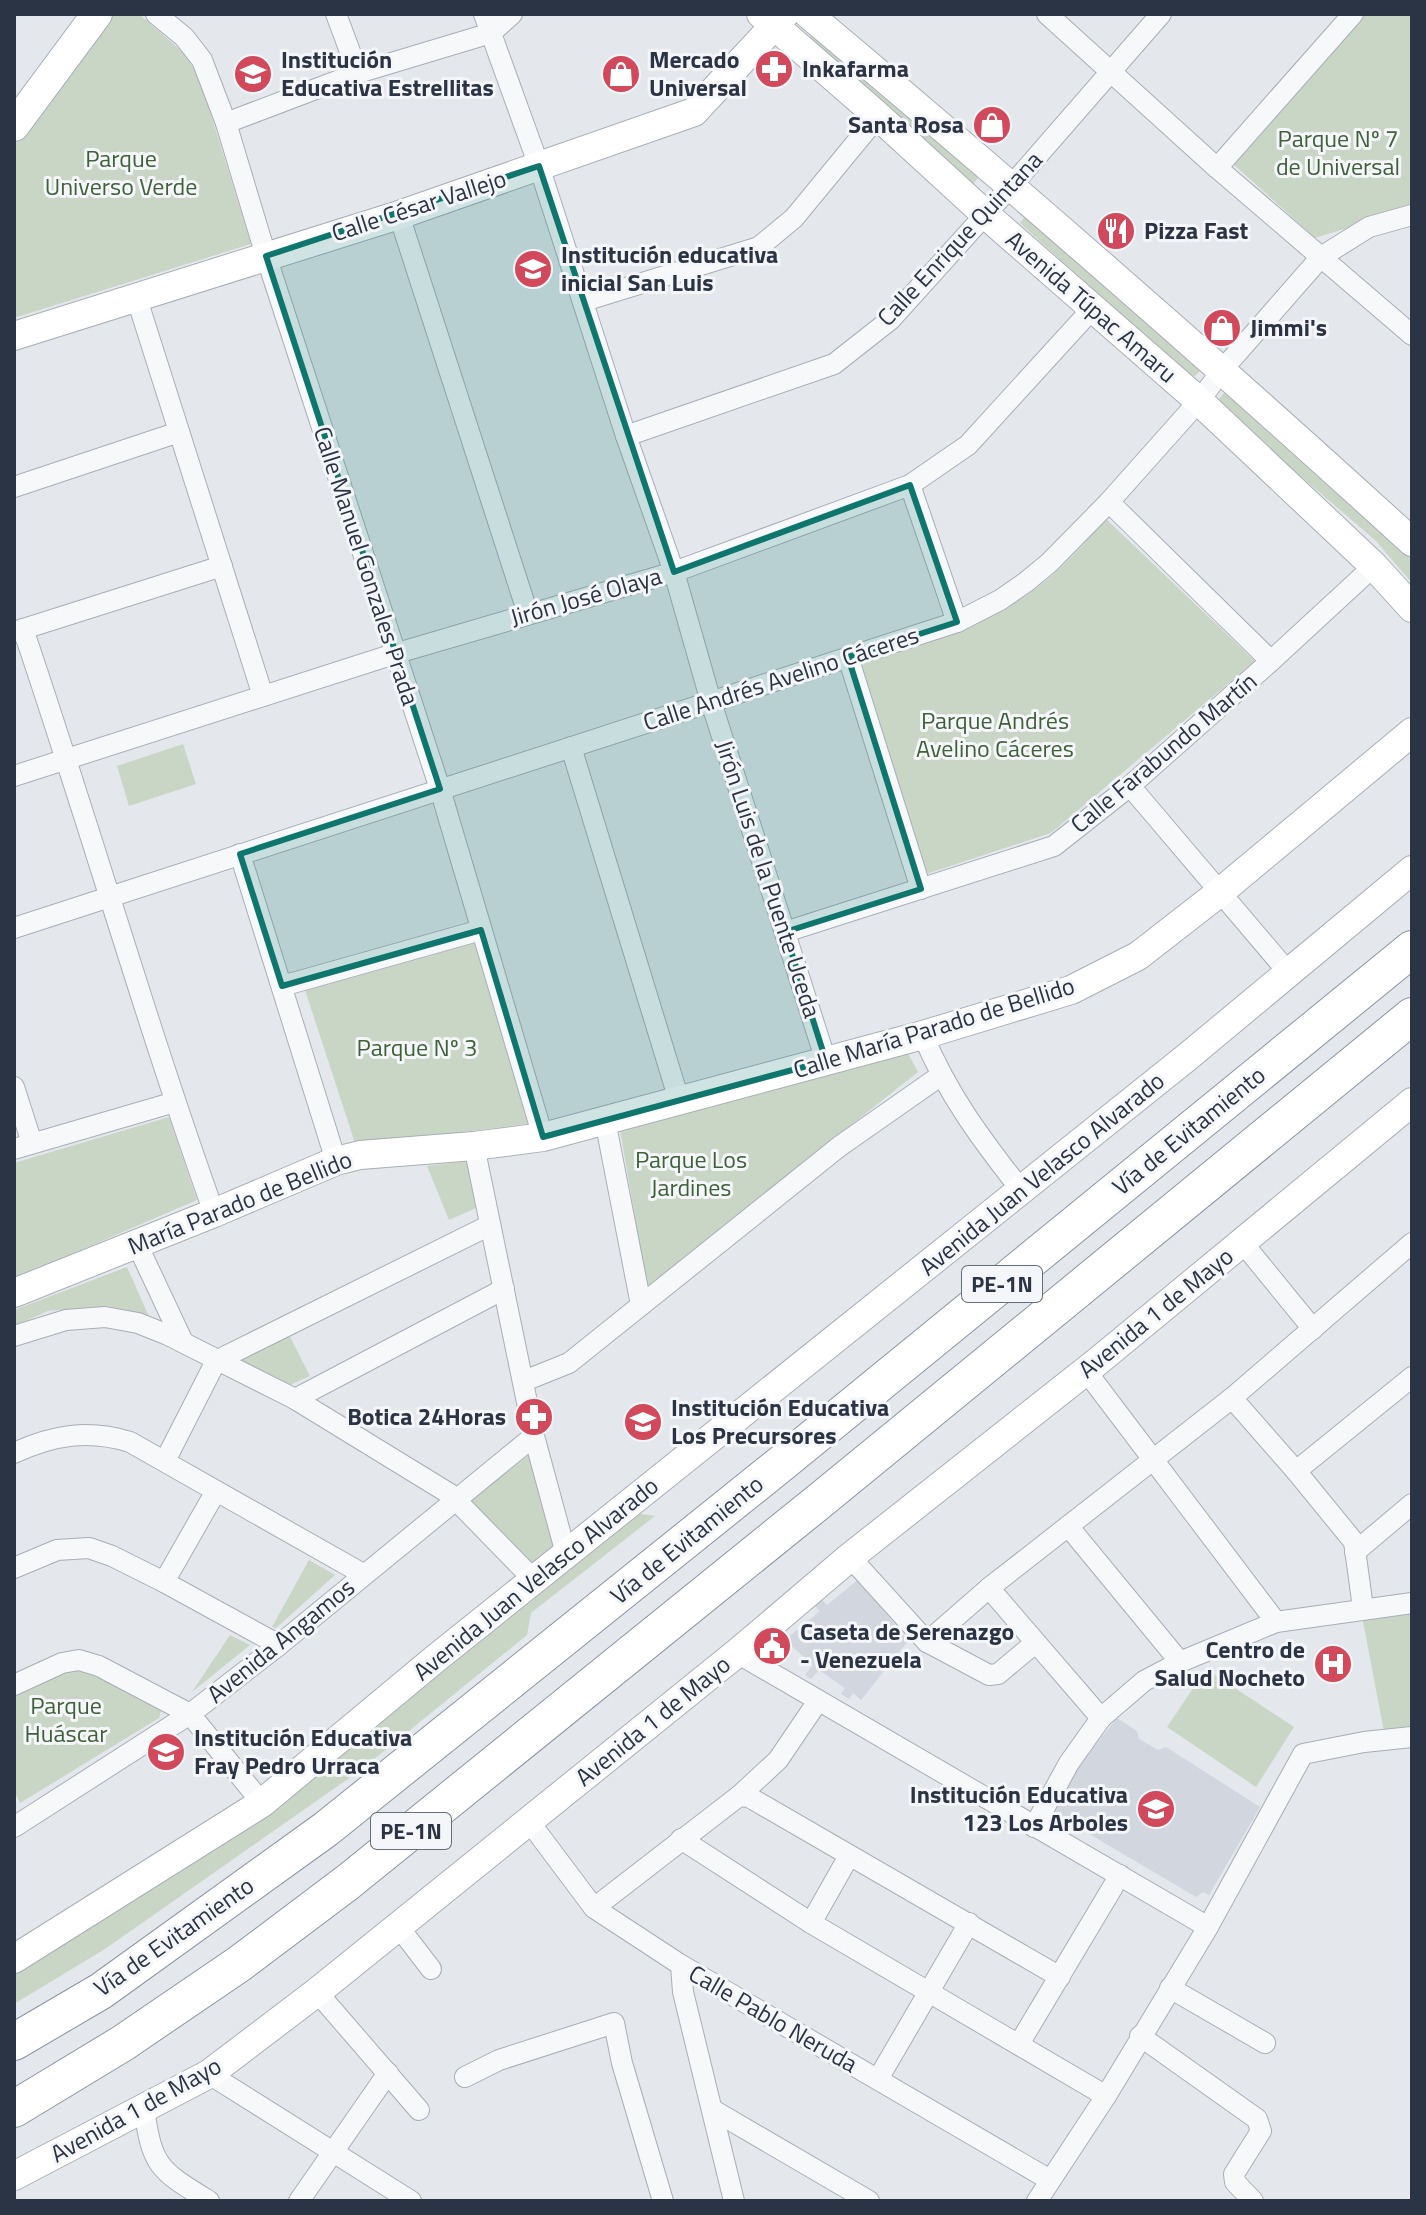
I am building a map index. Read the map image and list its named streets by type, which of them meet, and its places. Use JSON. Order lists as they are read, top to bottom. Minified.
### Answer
{"streets":{"highway":["Vía de Evitamiento","PE-1N"],"street":["Calle César Vallejo","Calle Enrique Quintana","Avenida Túpac Amaru","Calle Manuel Gonzales Prada","Jirón José Olaya","Calle Andrés Avelino Cáceres","Calle Farabundo Martín","Jirón Luis de la Puente Uceda","Calle María Parado de Bellido","Avenida Juan Velasco Alvarado","María Parado de Bellido","Avenida 1 de Mayo","Avenida Angamos","Calle Pablo Neruda"]},"crossings":[["Calle César Vallejo","Avenida Túpac Amaru"],["Calle César Vallejo","Calle Manuel Gonzales Prada"],["Calle César Vallejo","Jirón Luis de la Puente Uceda"],["Calle Enrique Quintana","Avenida Túpac Amaru"],["Calle Enrique Quintana","Jirón Luis de la Puente Uceda"],["Avenida Túpac Amaru","Jirón José Olaya"],["Avenida Túpac Amaru","Calle Andrés Avelino Cáceres"],["Avenida Túpac Amaru","Calle Farabundo Martín"],["Calle Manuel Gonzales Prada","Jirón José Olaya"],["Calle Manuel Gonzales Prada","Calle Andrés Avelino Cáceres"],["Calle Manuel Gonzales Prada","Calle María Parado de Bellido"],["Jirón José Olaya","Jirón Luis de la Puente Uceda"],["Calle Andrés Avelino Cáceres","Jirón Luis de la Puente Uceda"],["Calle Farabundo Martín","Jirón Luis de la Puente Uceda"],["Jirón Luis de la Puente Uceda","Calle María Parado de Bellido"],["Calle María Parado de Bellido","María Parado de Bellido"],["Avenida 1 de Mayo","Calle Pablo Neruda"]],"parks":["Parque Nº 7 de Universal","Parque Universo Verde","Parque Andrés Avelino Cáceres","Parque Nº 3","Parque Los Jardines","Parque Huáscar"],"places":{"pharmacy":["Inkafarma","Botica 24Horas"],"school or university":["Institución Educativa Estrellitas","Institución educativa inicial San Luis","Institución Educativa Los Precursores","Institución Educativa Fray Pedro Urraca","Institución Educativa 123 Los Arboles"],"shop":["Mercado Universal","Santa Rosa","Jimmi's"],"restaurant":["Pizza Fast"],"public building":["Caseta de Serenazgo - Venezuela"],"hospital":["Centro de Salud Nocheto"]}}
